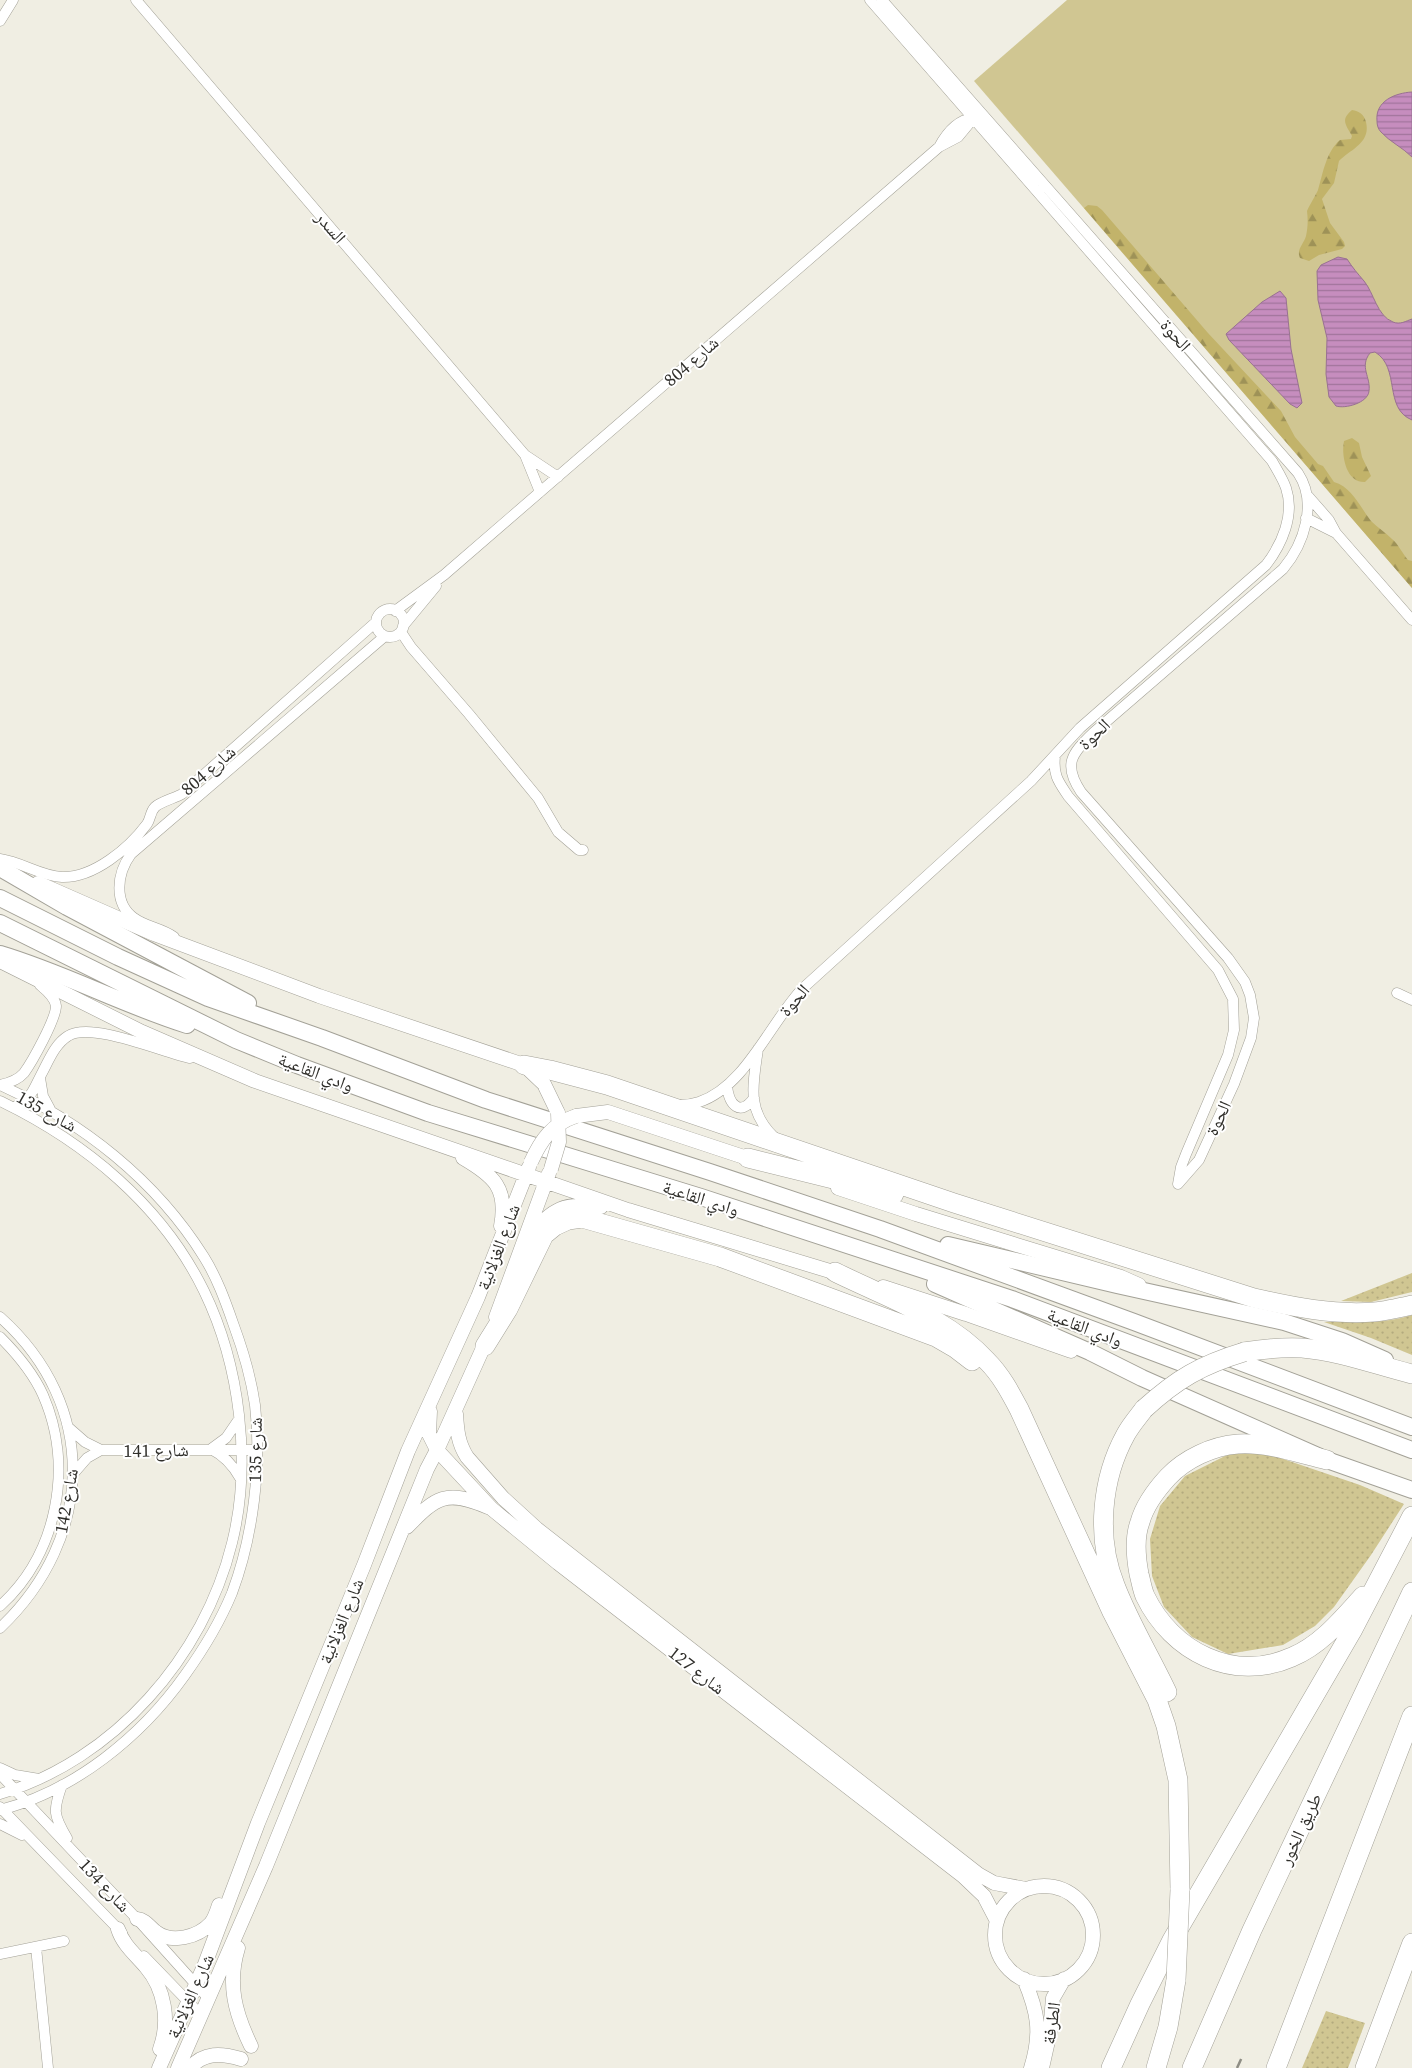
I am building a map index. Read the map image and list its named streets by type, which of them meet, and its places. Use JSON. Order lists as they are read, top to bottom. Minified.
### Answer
{"streets":{"highway":["طريق الخور"],"main road":["وادي القاعية"],"street":["السدر","الحوة","شارع 804","شارع 135","شارع الغزلانية","شارع 141","شارع 142","شارع 127","شارع 134","الطرفة"]},"crossings":[["الحوة","شارع 804"],["وادي القاعية","شارع 135"],["وادي القاعية","شارع الغزلانية"],["شارع 135","شارع 141"],["شارع 135","شارع 134"],["شارع الغزلانية","شارع 127"],["شارع الغزلانية","شارع 134"],["شارع 141","شارع 142"],["شارع 127","الطرفة"]]}
